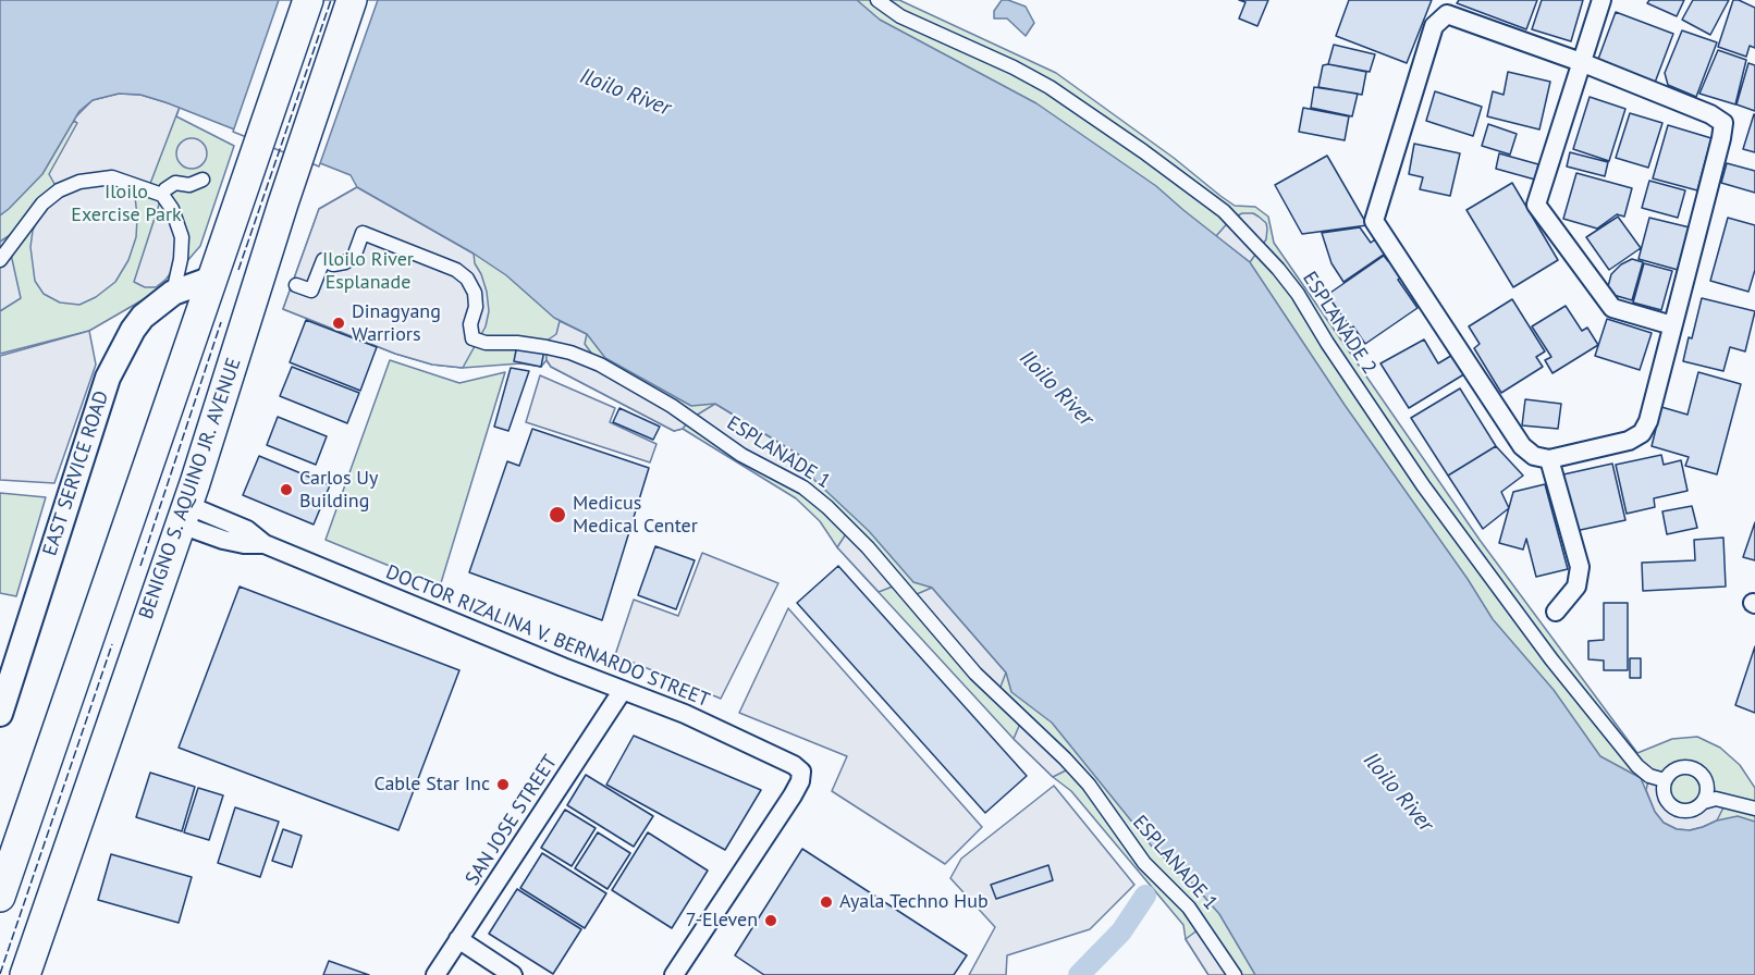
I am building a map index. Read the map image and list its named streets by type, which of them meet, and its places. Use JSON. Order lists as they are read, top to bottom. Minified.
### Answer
{"streets":{"highway":["BENIGNO S. AQUINO JR. AVENUE"],"main road":["EAST SERVICE ROAD"],"street":["ESPLANADE 2","ESPLANADE 1","DOCTOR RIZALINA V. BERNARDO STREET","SAN JOSE STREET"]},"crossings":[["BENIGNO S. AQUINO JR. AVENUE","DOCTOR RIZALINA V. BERNARDO STREET"],["DOCTOR RIZALINA V. BERNARDO STREET","SAN JOSE STREET"]],"water":["Iloilo River"],"parks":["Iloilo Exercise Park","Iloilo River Esplanade"],"places":["Dinagyang Warriors","Carlos Uy Building","Medicus Medical Center","Cable Star Inc","Ayala Techno Hub","7-Eleven"]}
